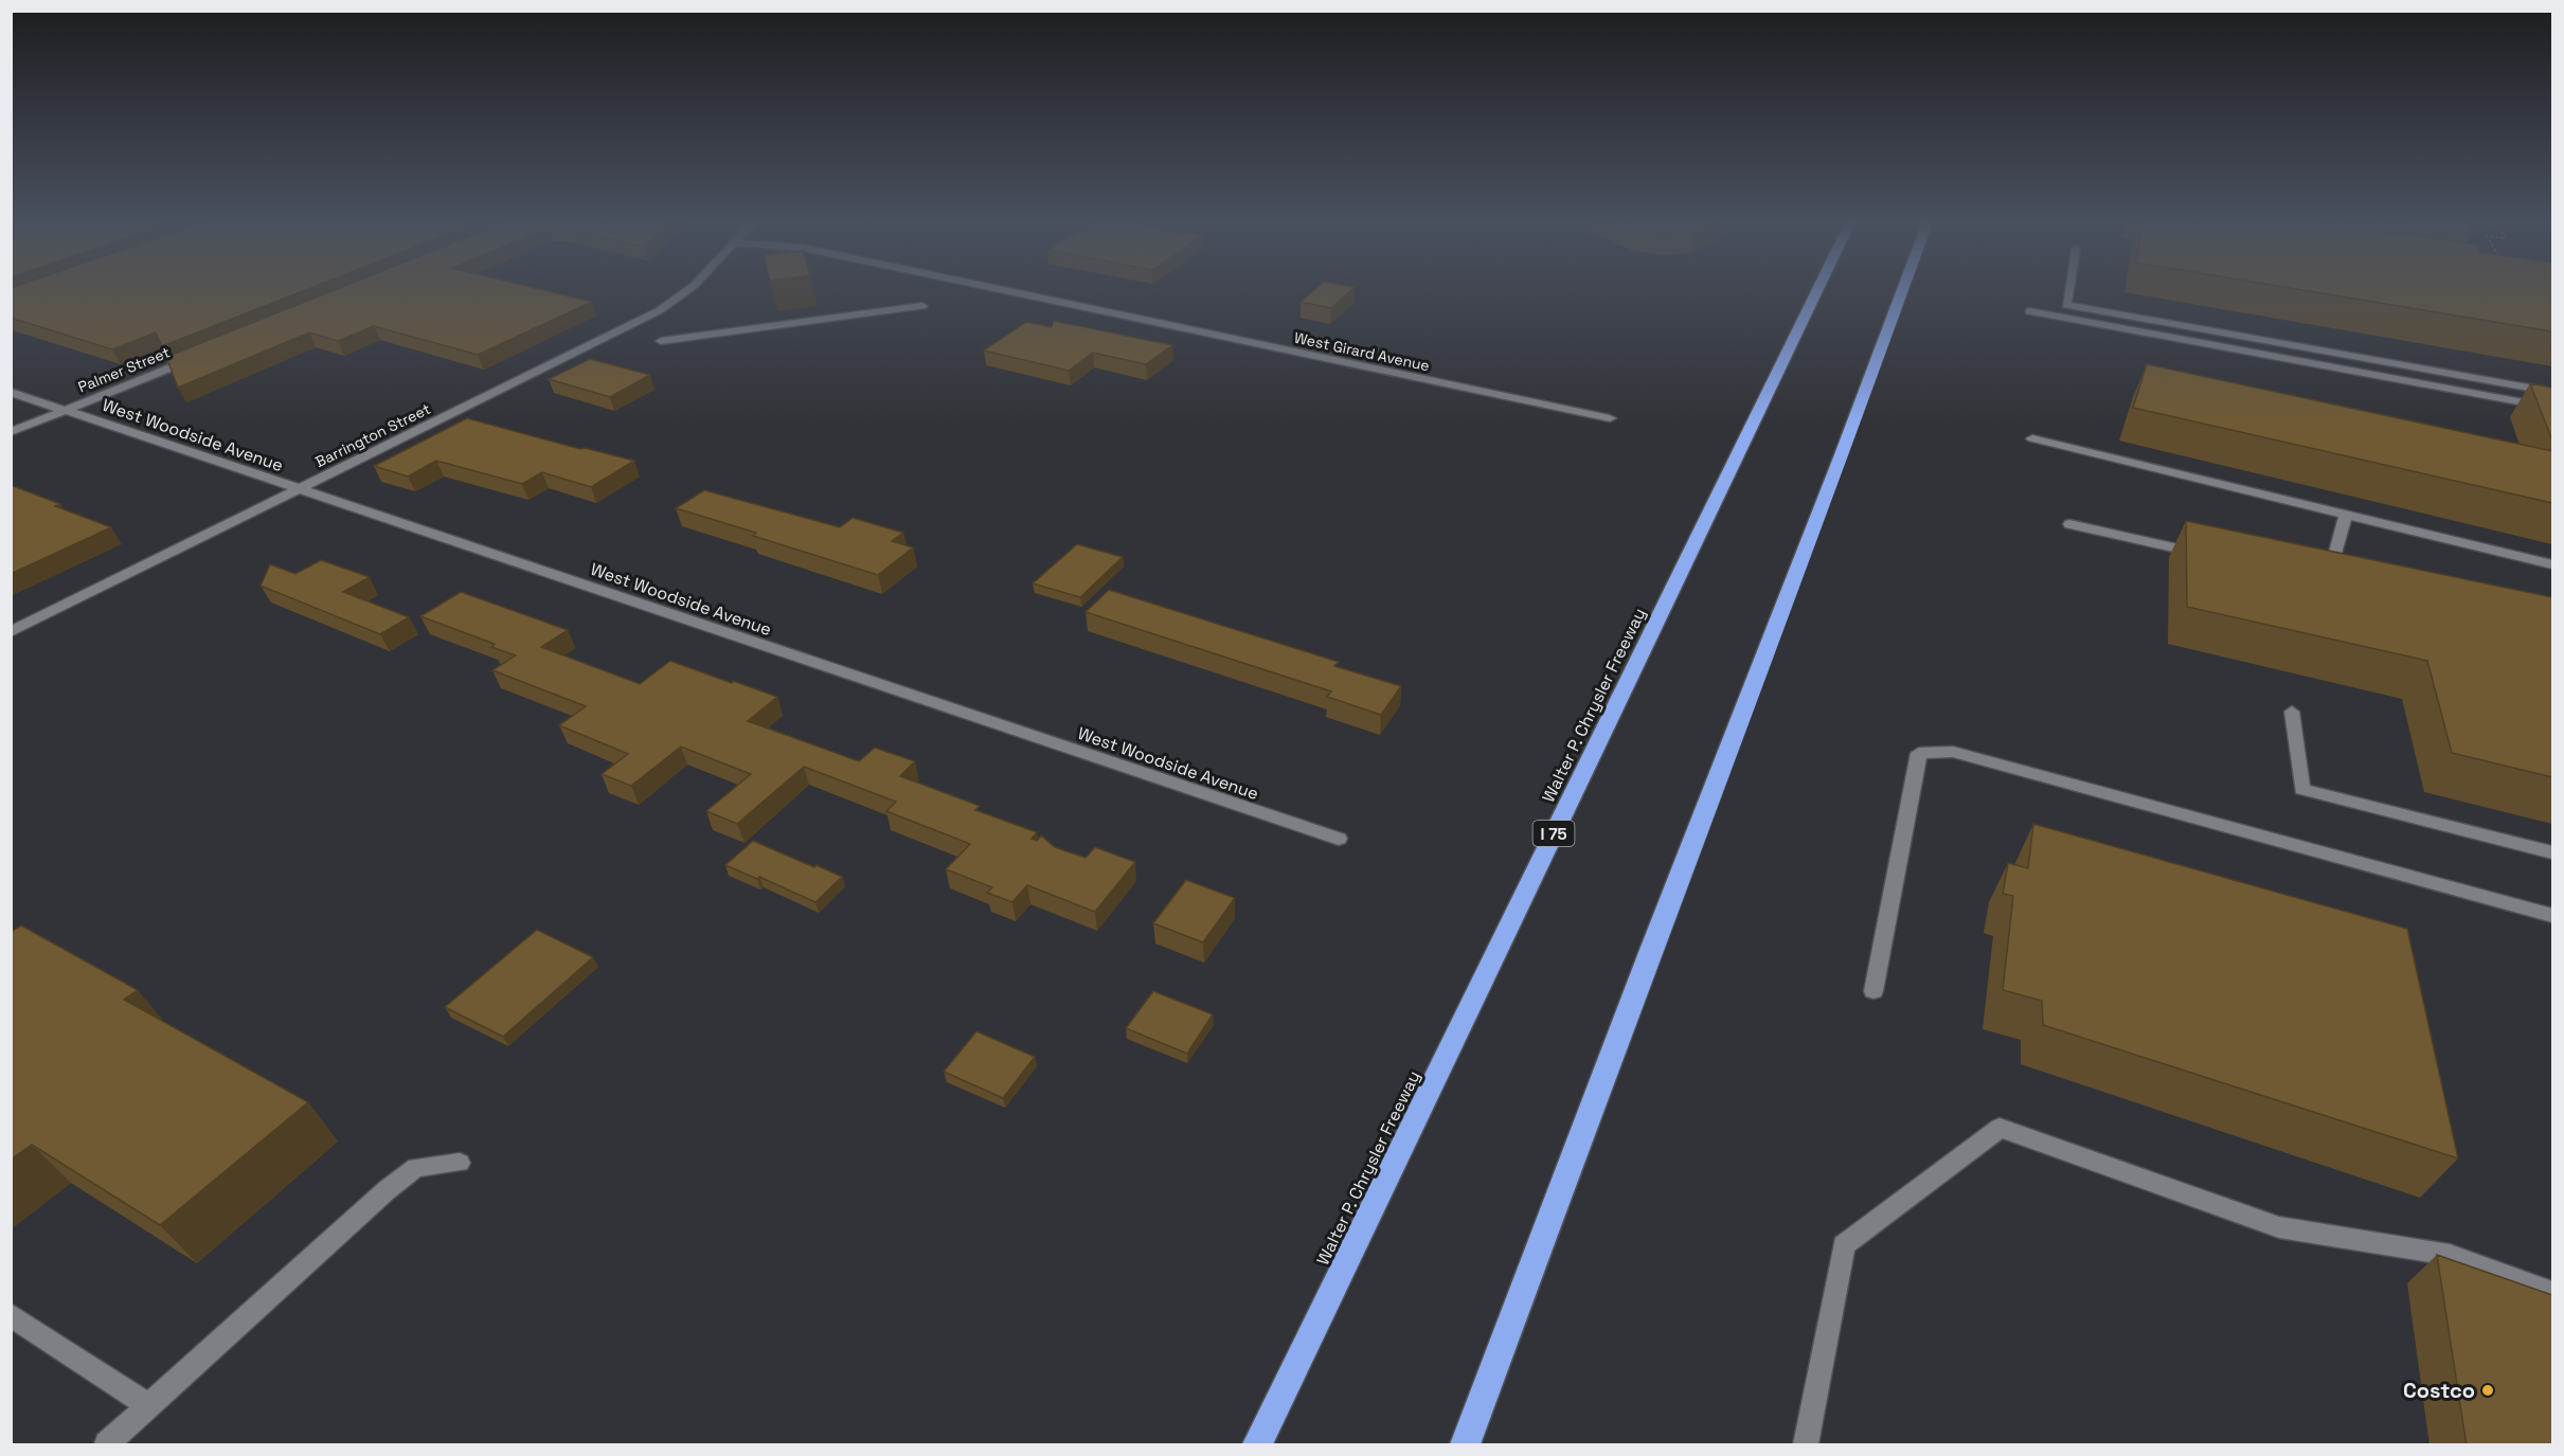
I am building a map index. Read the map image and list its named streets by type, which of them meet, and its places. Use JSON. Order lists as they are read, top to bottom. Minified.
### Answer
{"streets":{"highway":["Walter P. Chrysler Freeway","I 75"],"street":["West Girard Avenue","Palmer Street","West Woodside Avenue","Barrington Street"]},"crossings":[["Palmer Street","West Woodside Avenue"],["West Woodside Avenue","Barrington Street"]],"places":["Costco"]}
